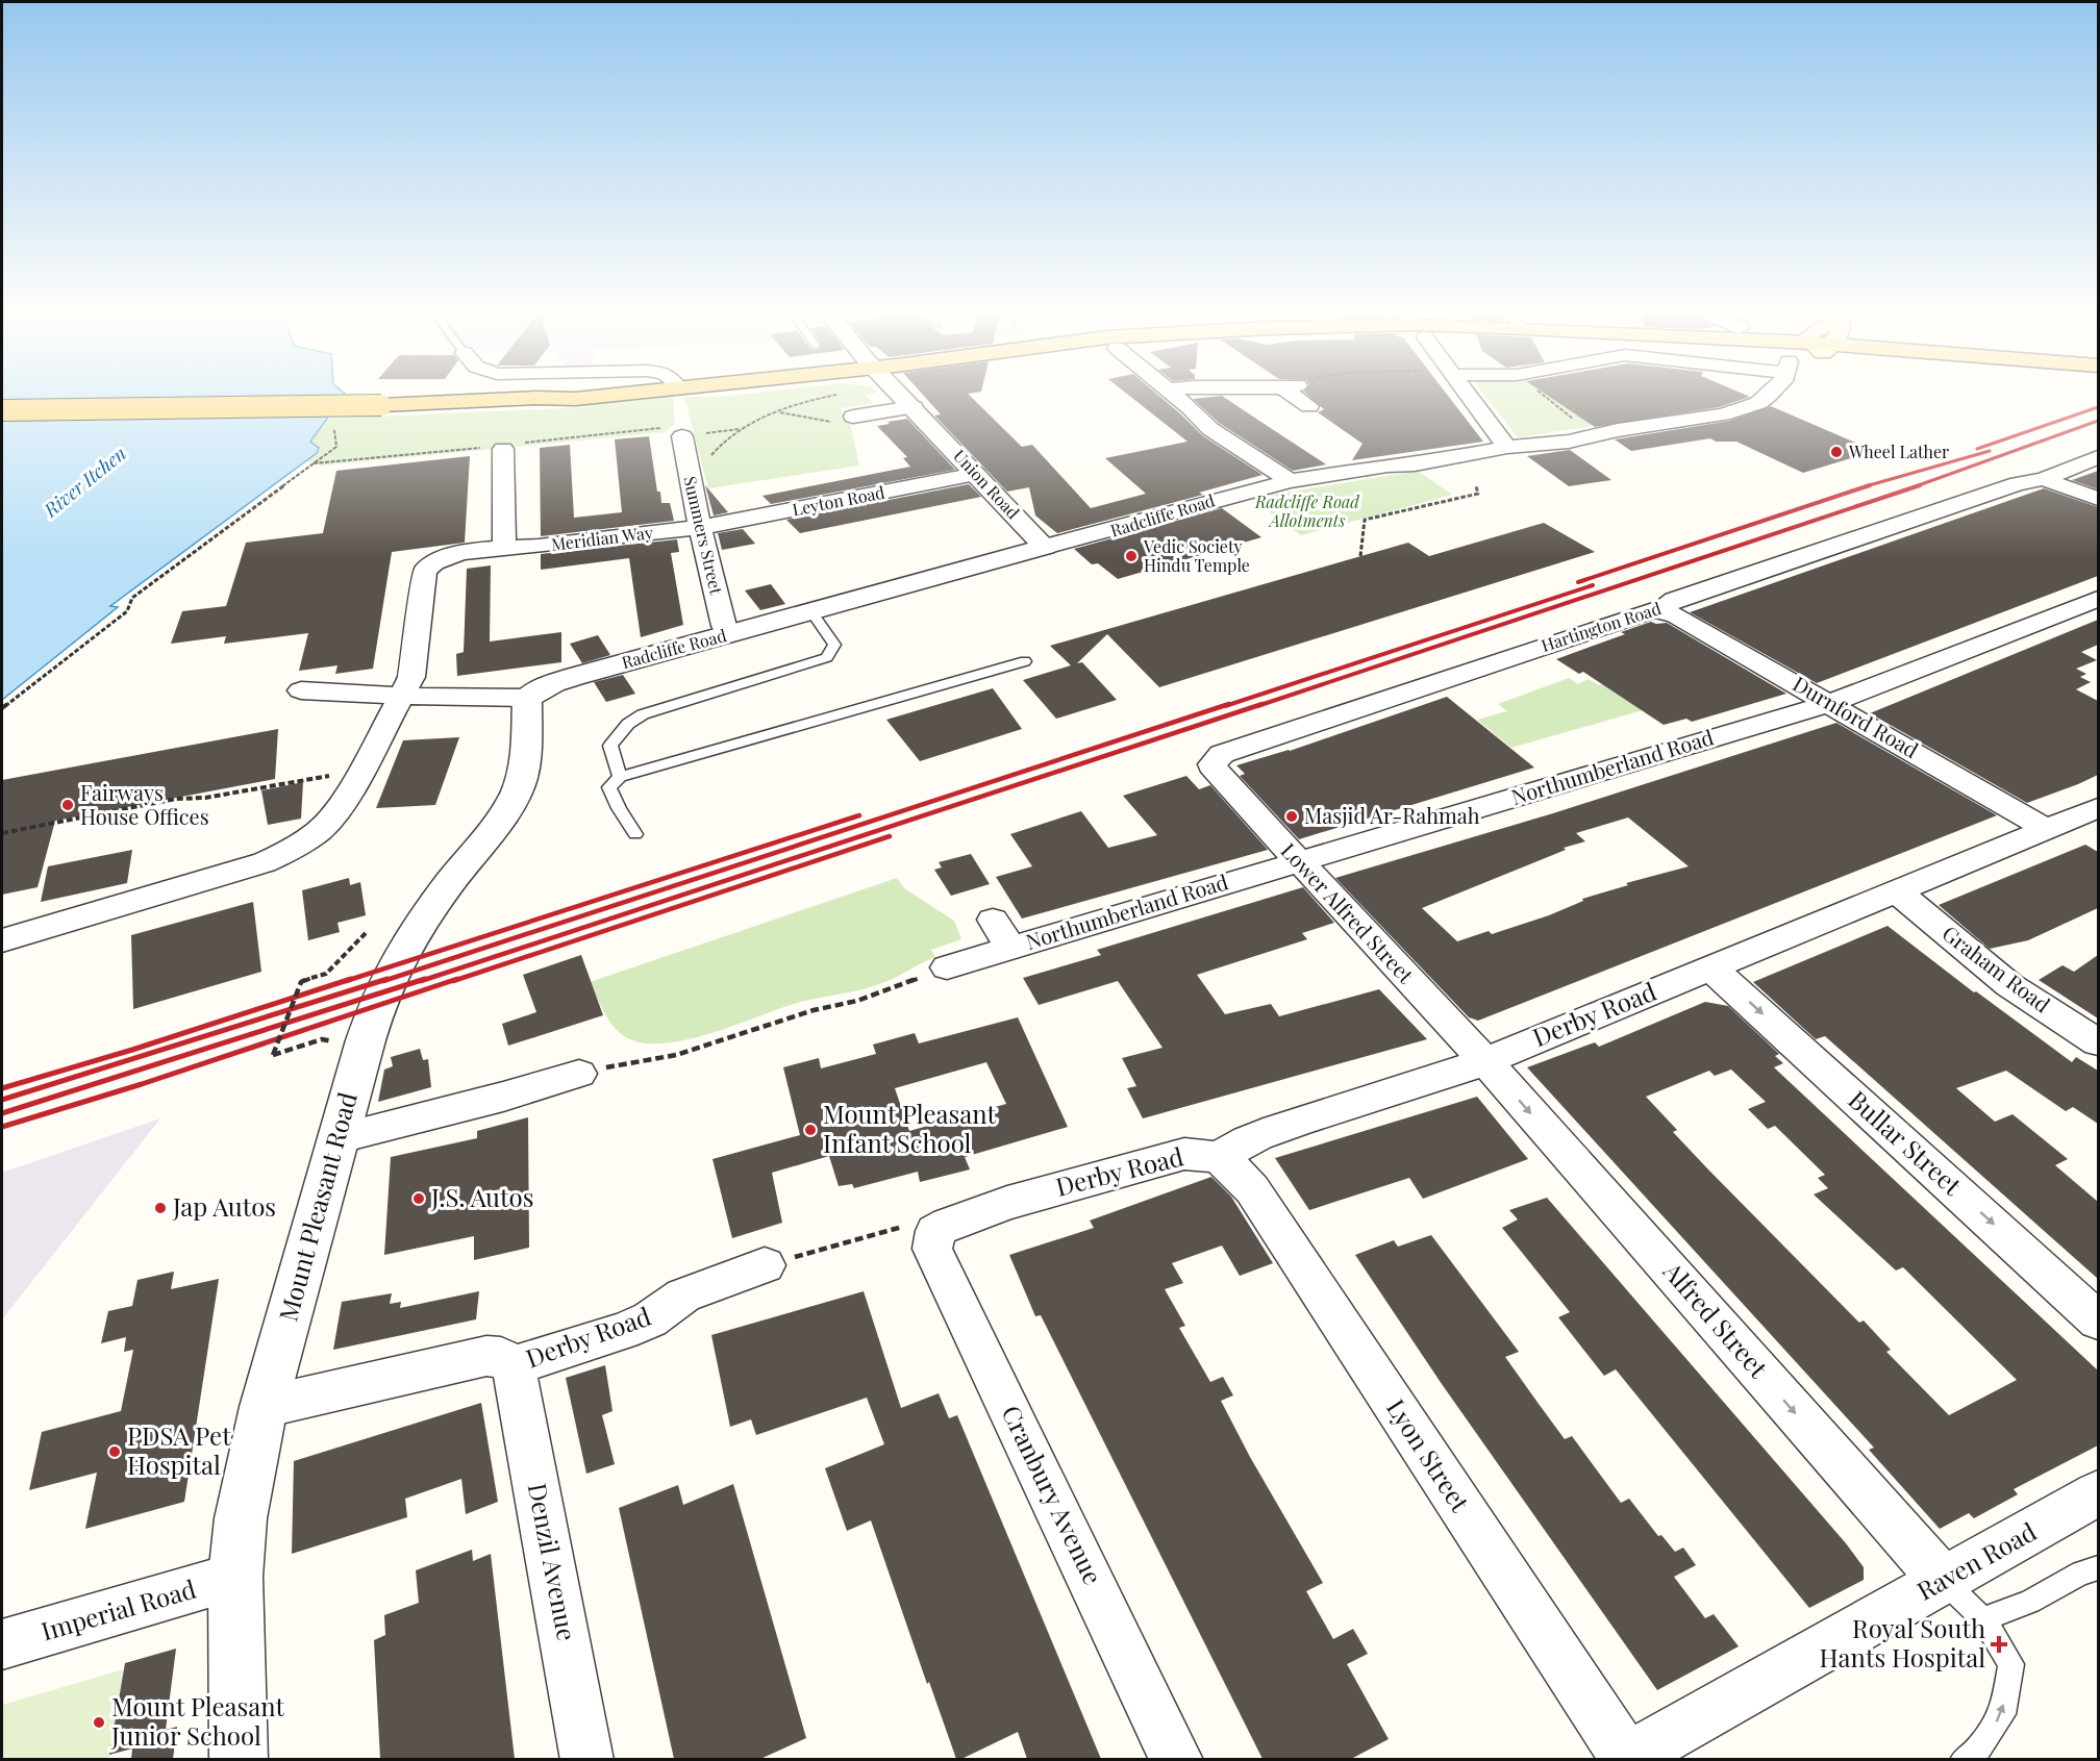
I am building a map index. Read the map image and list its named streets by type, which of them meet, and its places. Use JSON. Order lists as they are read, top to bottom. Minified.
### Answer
{"streets":{"street":["Union Road","Leyton Road","Radcliffe Road","Summers Street","Meridian Way","Hartington Road","Durnford Road","Northumberland Road","Lower Alfred Street","Graham Road","Derby Road","Bullar Street","Mount Pleasant Road","Alfred Street","Lyon Street","Cranbury Avenue","Denzil Avenue","Raven Road","Imperial Road"]},"crossings":[["Union Road","Leyton Road"],["Union Road","Radcliffe Road"],["Leyton Road","Summers Street"],["Leyton Road","Meridian Way"],["Radcliffe Road","Summers Street"],["Radcliffe Road","Mount Pleasant Road"],["Summers Street","Meridian Way"],["Hartington Road","Durnford Road"],["Hartington Road","Lower Alfred Street"],["Durnford Road","Northumberland Road"],["Durnford Road","Derby Road"],["Northumberland Road","Lower Alfred Street"],["Lower Alfred Street","Derby Road"],["Lower Alfred Street","Alfred Street"],["Graham Road","Derby Road"],["Derby Road","Bullar Street"],["Derby Road","Mount Pleasant Road"],["Derby Road","Alfred Street"],["Derby Road","Lyon Street"],["Derby Road","Cranbury Avenue"],["Derby Road","Denzil Avenue"],["Mount Pleasant Road","Imperial Road"],["Alfred Street","Raven Road"],["Lyon Street","Raven Road"]],"one_way":["Bullar Street","Alfred Street"],"water":["River Itchen"],"parks":["Radcliffe Road Allotments"],"places":{"other":["Wheel Lather","Vedic Society Hindu Temple","Fairways House Offices","Masjid Ar-Rahmah","Mount Pleasant Infant School","J.S. Autos","Jap Autos","PDSA Pet Hospital","Mount Pleasant Junior School"],"health":["Royal South Hants Hospital"]}}
